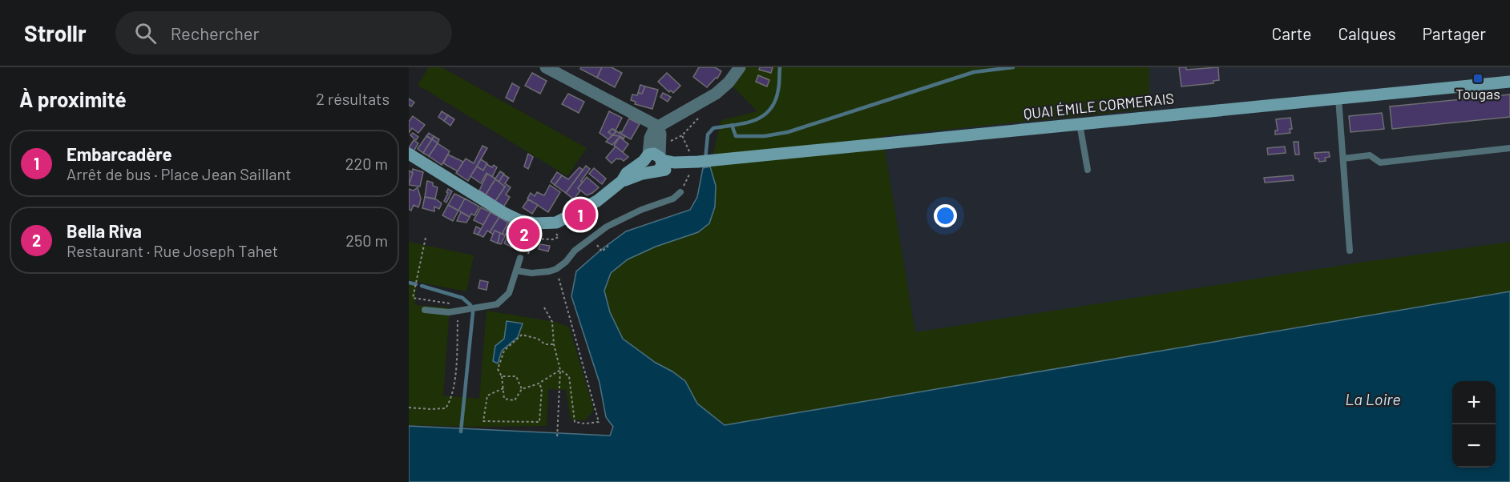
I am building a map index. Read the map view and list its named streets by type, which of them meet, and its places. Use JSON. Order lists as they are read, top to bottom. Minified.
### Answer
{"streets":{"street":["QUAI ÉMILE CORMERAIS"]},"water":["La Loire"],"places":{"transit":["Tougas"]},"page":{"header":"Strollr","search":"Rechercher","nav":["Carte","Calques","Partager"],"heading":["À proximité","2 résultats"],"list":[{"mark":"1","name":"Embarcadère","note":"Arrêt de bus · Place Jean Saillant","value":"220 m"},{"mark":"2","name":"Bella Riva","note":"Restaurant · Rue Joseph Tahet","value":"250 m"}],"pins":["1","2"],"map_buttons":["+","−"]}}
